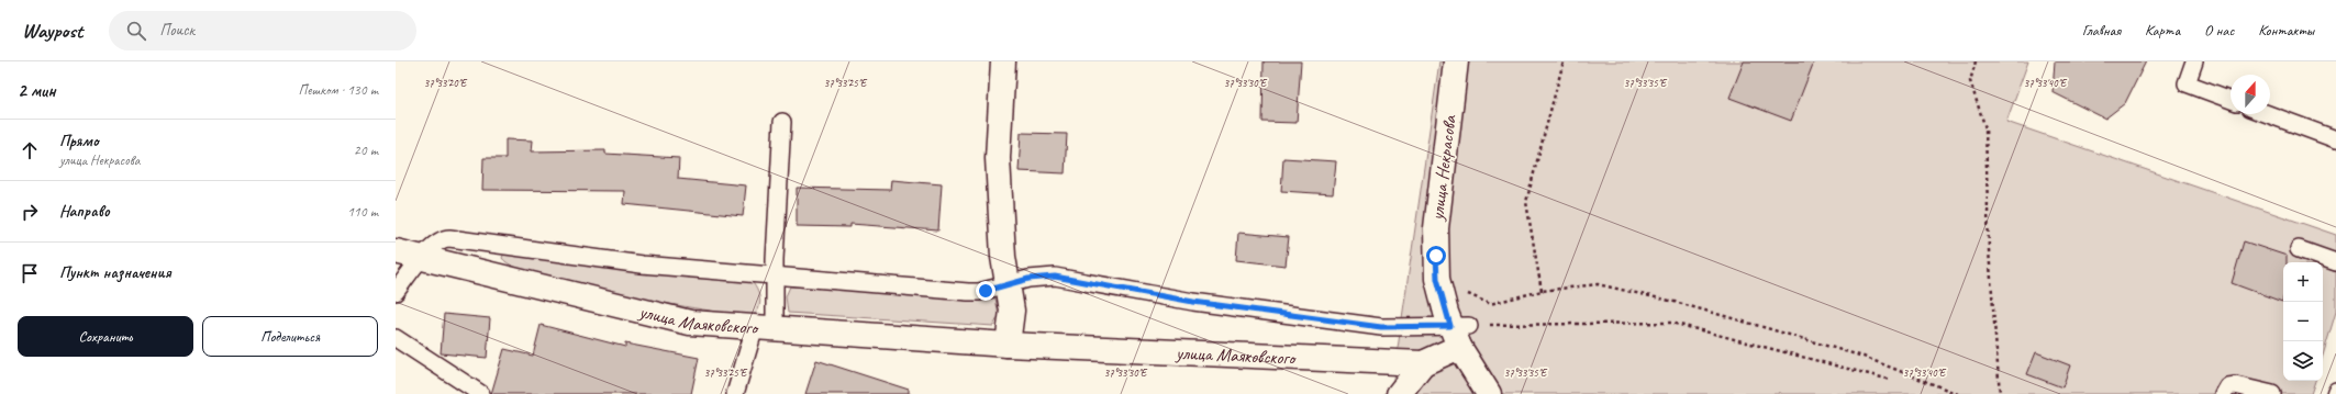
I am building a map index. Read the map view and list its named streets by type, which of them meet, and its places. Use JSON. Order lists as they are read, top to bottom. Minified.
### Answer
{"streets":{"street":["улица Некрасова","улица Маяковского"]},"crossings":[["улица Некрасова","улица Маяковского"]],"north":"top","page":{"header":"Waypost","search":"Поиск","nav":["Главная","Карта","О нас","Контакты"],"heading":["2 мин","Пешком · 130 m"],"list":[["Прямо","улица Некрасова","20 m"],["Направо","110 m"],"Пункт назначения"],"map_buttons":["+","−"],"buttons":["Сохранить","Поделиться"]},"coordinates":["37°33'35\"E","37°33'40\"E","37°33'20\"E","37°33'25\"E","37°33'30\"E"]}
